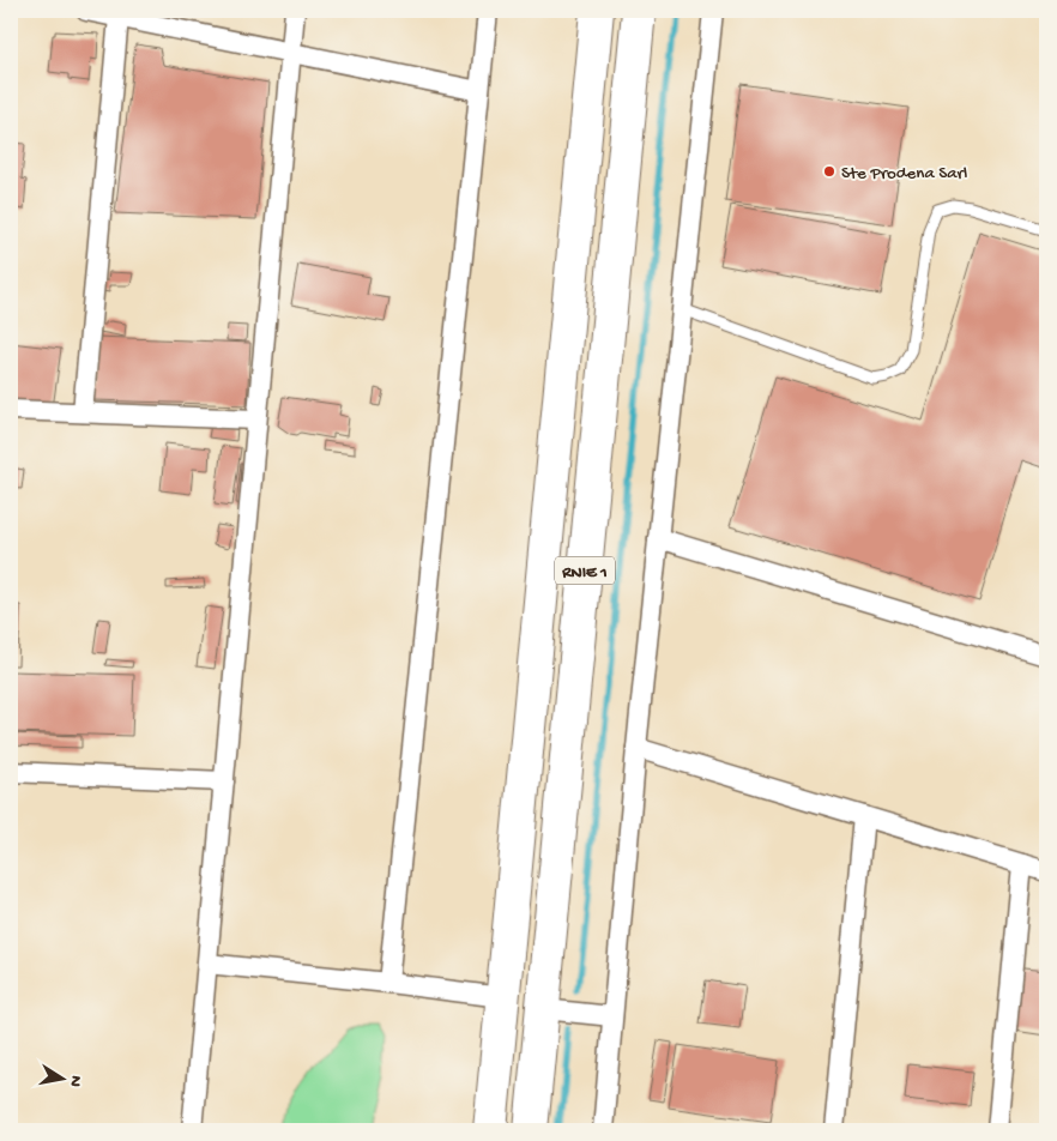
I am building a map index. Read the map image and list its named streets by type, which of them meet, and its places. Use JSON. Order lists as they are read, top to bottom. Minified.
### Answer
{"streets":{"highway":["RNIE 1"]},"places":["Ste Prodena Sarl"],"north":"right"}
